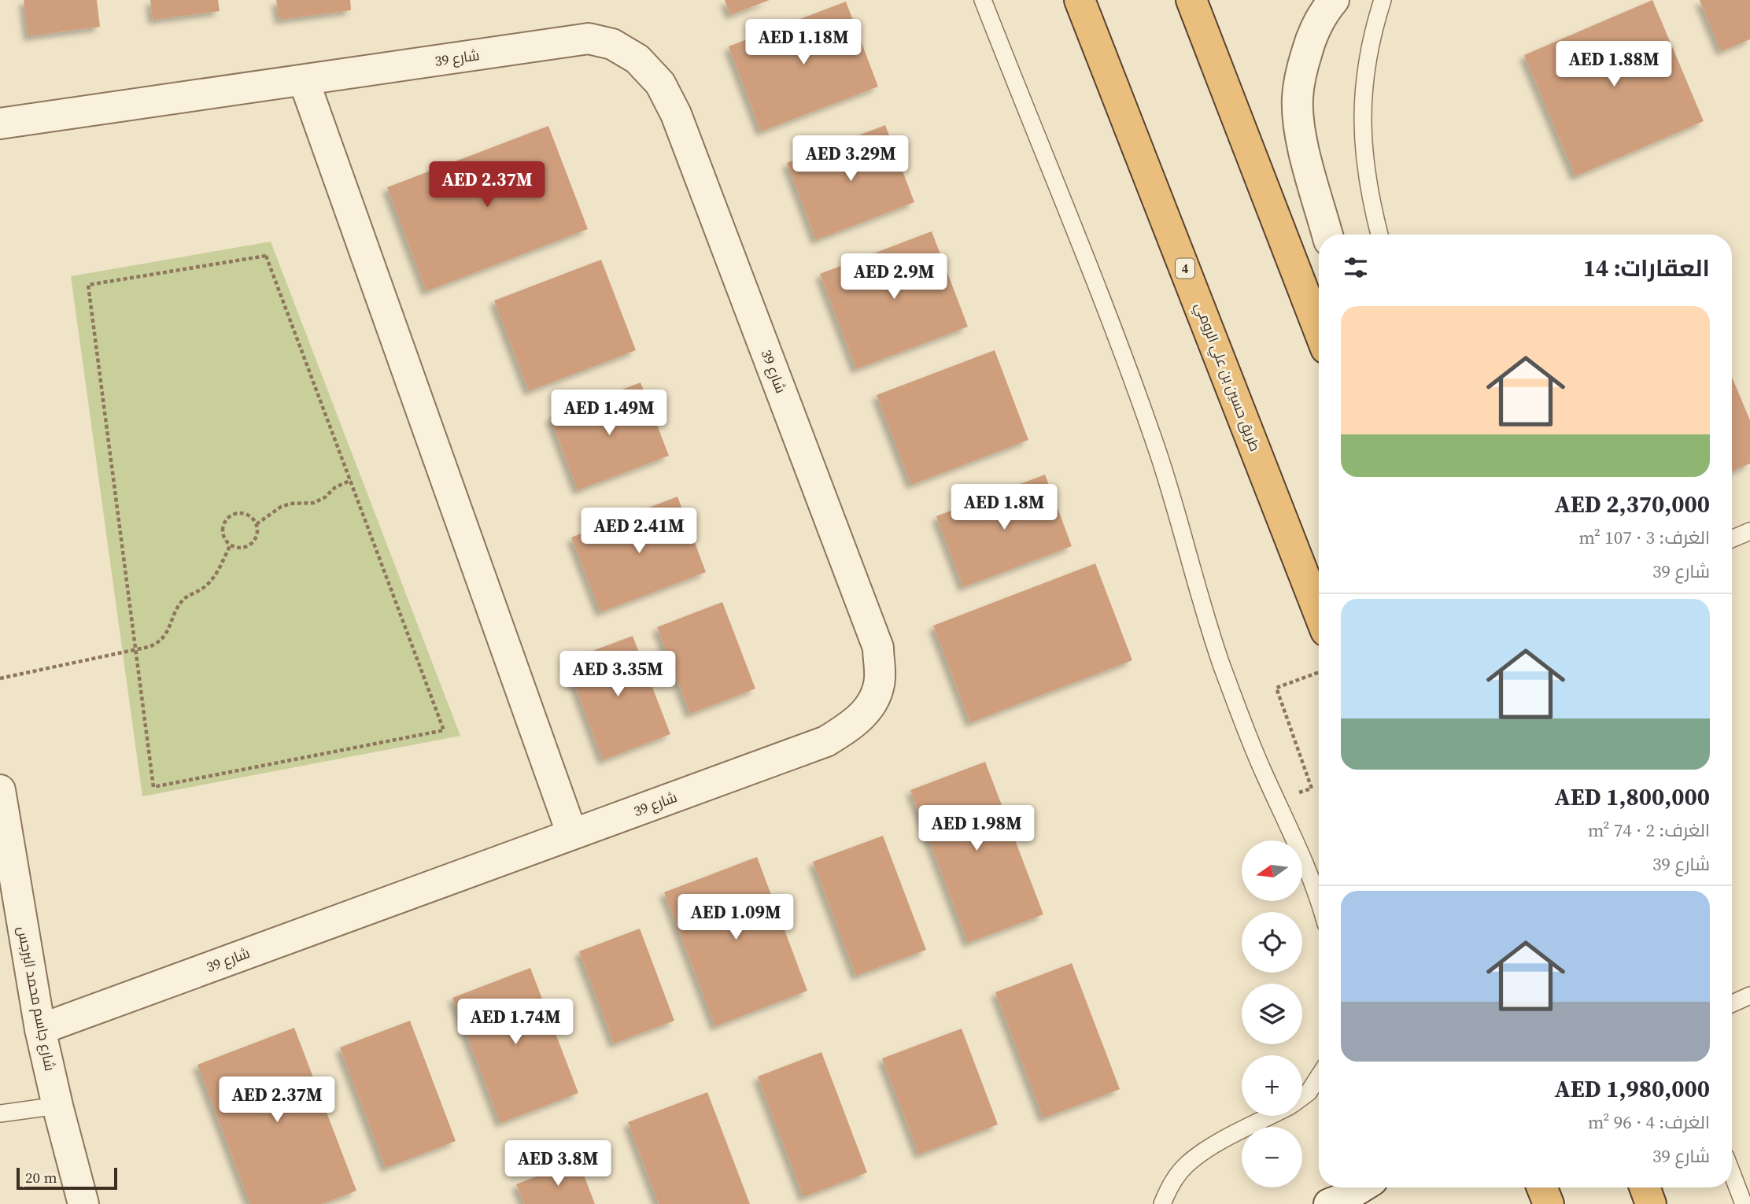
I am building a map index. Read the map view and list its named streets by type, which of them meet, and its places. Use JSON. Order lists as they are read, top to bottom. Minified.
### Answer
{"streets":{"highway":["4","طريق حسين بن علي الرومي"],"street":["شارع 39","شارع جاسم محمد البرجس"]},"crossings":[["شارع 39","شارع جاسم محمد البرجس"]],"scale_bar":"20 m","north":"left","page":{"price":["AED 1.18M","AED 1.88M","AED 3.29M","AED 2.37M","AED 2.9M","AED 1.49M","AED 1.8M","AED 2.41M","AED 3.35M","AED 1.98M","AED 1.09M","AED 1.74M","AED 2.37M","AED 3.8M"],"heading":"العقارات: 14","list":[{"name":"AED 2,370,000","note":"الغرف: 3 · 107 m² · شارع 39"},{"name":"AED 1,800,000","note":"الغرف: 2 · 74 m² · شارع 39"},{"name":"AED 1,980,000","note":"الغرف: 4 · 96 m² · شارع 39"}],"map_buttons":["+","−"],"scale":"20 m"}}
